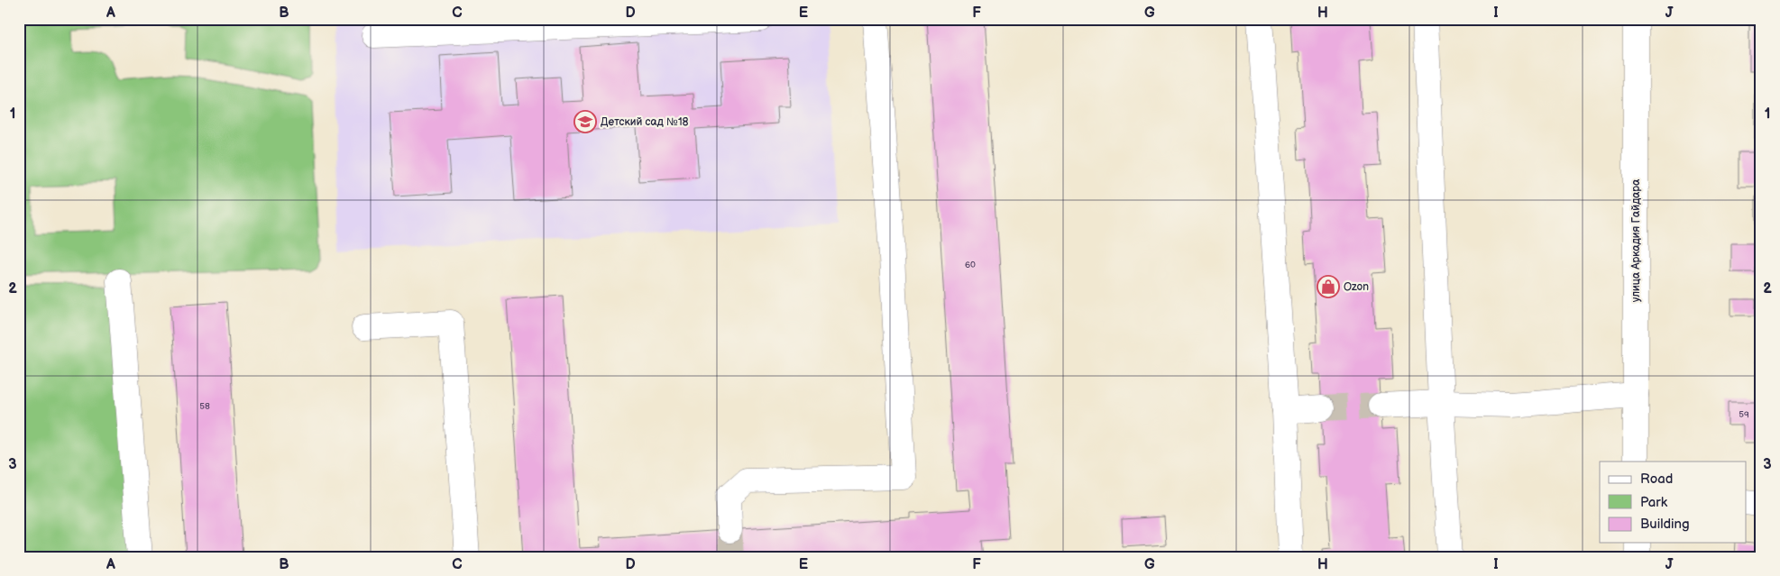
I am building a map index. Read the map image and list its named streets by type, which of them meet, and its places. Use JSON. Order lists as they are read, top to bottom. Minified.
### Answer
{"streets":{"main road":["улица Аркадия Гайдара"]},"places":{"school or university":["Детский сад №18"],"shop":["Ozon"]},"house_numbers":["60","58","59"],"legend":["Road","Park","Building"],"grid":{"columns":["A","B","C","D","E","F","G","H","I","J"],"rows":["1","2","3"]}}
